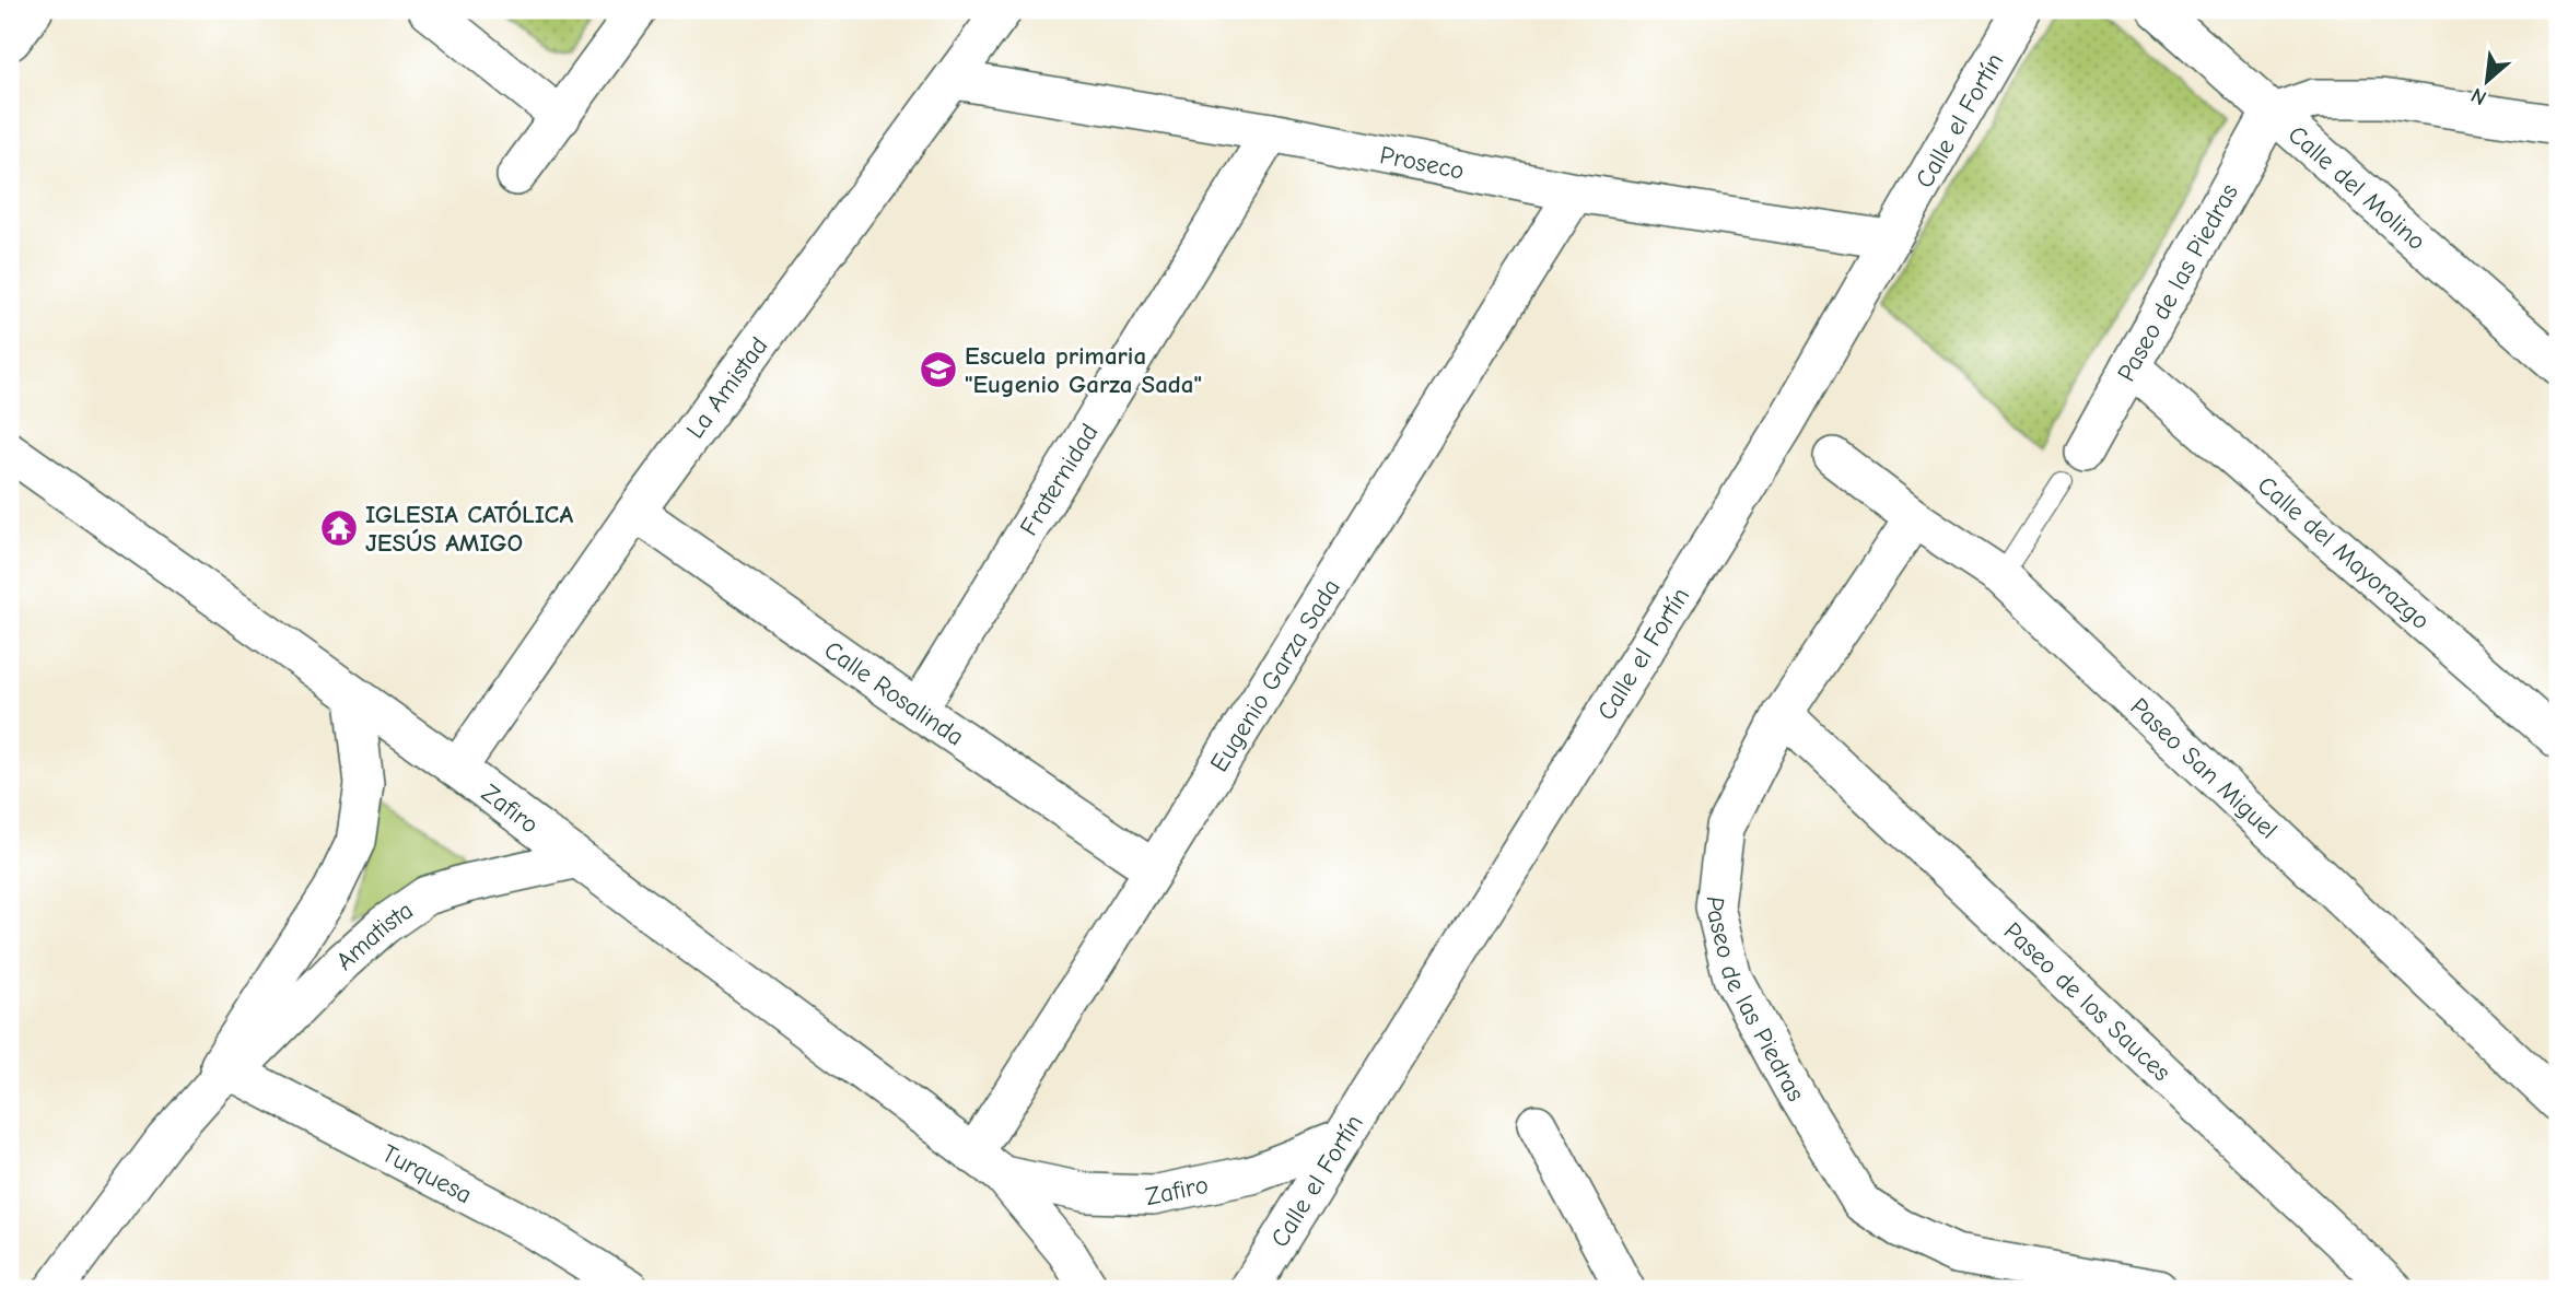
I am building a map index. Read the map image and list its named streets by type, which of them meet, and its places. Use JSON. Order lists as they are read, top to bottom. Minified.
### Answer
{"streets":{"street":["Calle el Fortín","Proseco","Calle del Molino","Paseo de las Piedras","La Amistad","Fraternidad","Calle del Mayorazgo","Eugenio Garza Sada","Calle Rosalinda","Paseo San Miguel","Zafiro","Amatista","Paseo de los Sauces","Turquesa"]},"crossings":[["Calle el Fortín","Proseco"],["Calle el Fortín","Zafiro"],["Proseco","La Amistad"],["Proseco","Fraternidad"],["Proseco","Eugenio Garza Sada"],["Calle del Molino","Paseo de las Piedras"],["Paseo de las Piedras","Calle del Mayorazgo"],["Paseo de las Piedras","Paseo San Miguel"],["Paseo de las Piedras","Paseo de los Sauces"],["La Amistad","Calle Rosalinda"],["La Amistad","Zafiro"],["Fraternidad","Calle Rosalinda"],["Eugenio Garza Sada","Calle Rosalinda"],["Eugenio Garza Sada","Zafiro"],["Zafiro","Amatista"],["Amatista","Turquesa"]],"places":{"school or university":["Escuela primaria \"Eugenio Garza Sada\""],"temple":["IGLESIA CATÓLICA JESÚS AMIGO"]},"north":"bottom left"}
